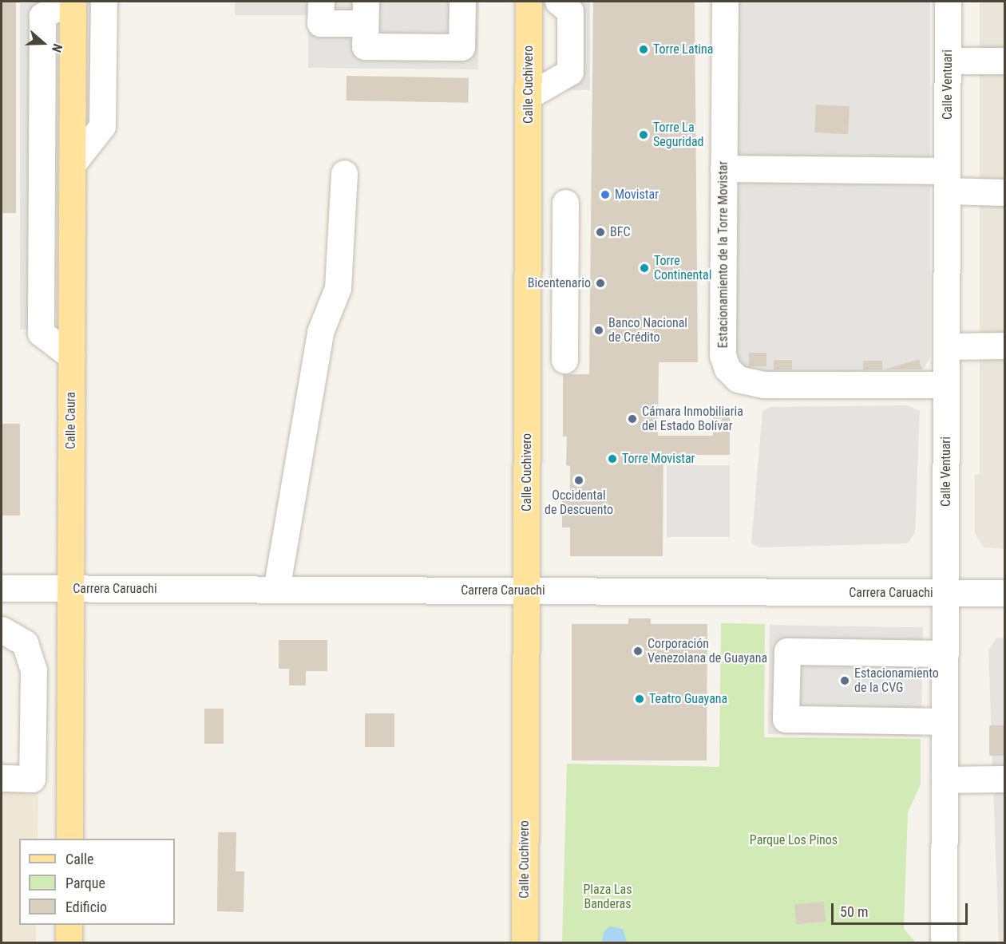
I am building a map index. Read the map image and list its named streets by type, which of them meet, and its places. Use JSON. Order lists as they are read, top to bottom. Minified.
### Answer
{"streets":{"main road":["Calle Cuchivero","Calle Caura"],"street":["Calle Ventuari","Estacionamiento de la Torre Movistar","Carrera Caruachi"]},"crossings":[["Calle Cuchivero","Carrera Caruachi"],["Calle Ventuari","Estacionamiento de la Torre Movistar"],["Calle Ventuari","Carrera Caruachi"],["Calle Caura","Carrera Caruachi"]],"parks":["Parque Los Pinos","Plaza Las Banderas"],"places":["Torre Latina","Torre La Seguridad","Movistar","BFC","Torre Continental","Bicentenario","Banco Nacional de Crédito","Cámara Inmobiliaria del Estado Bolívar","Torre Movistar","Occidental de Descuento","Corporación Venezolana de Guayana","Estacionamiento de la CVG","Teatro Guayana"],"legend":["Calle","Parque","Edificio"],"scale_bar":"50 m","north":"right"}
